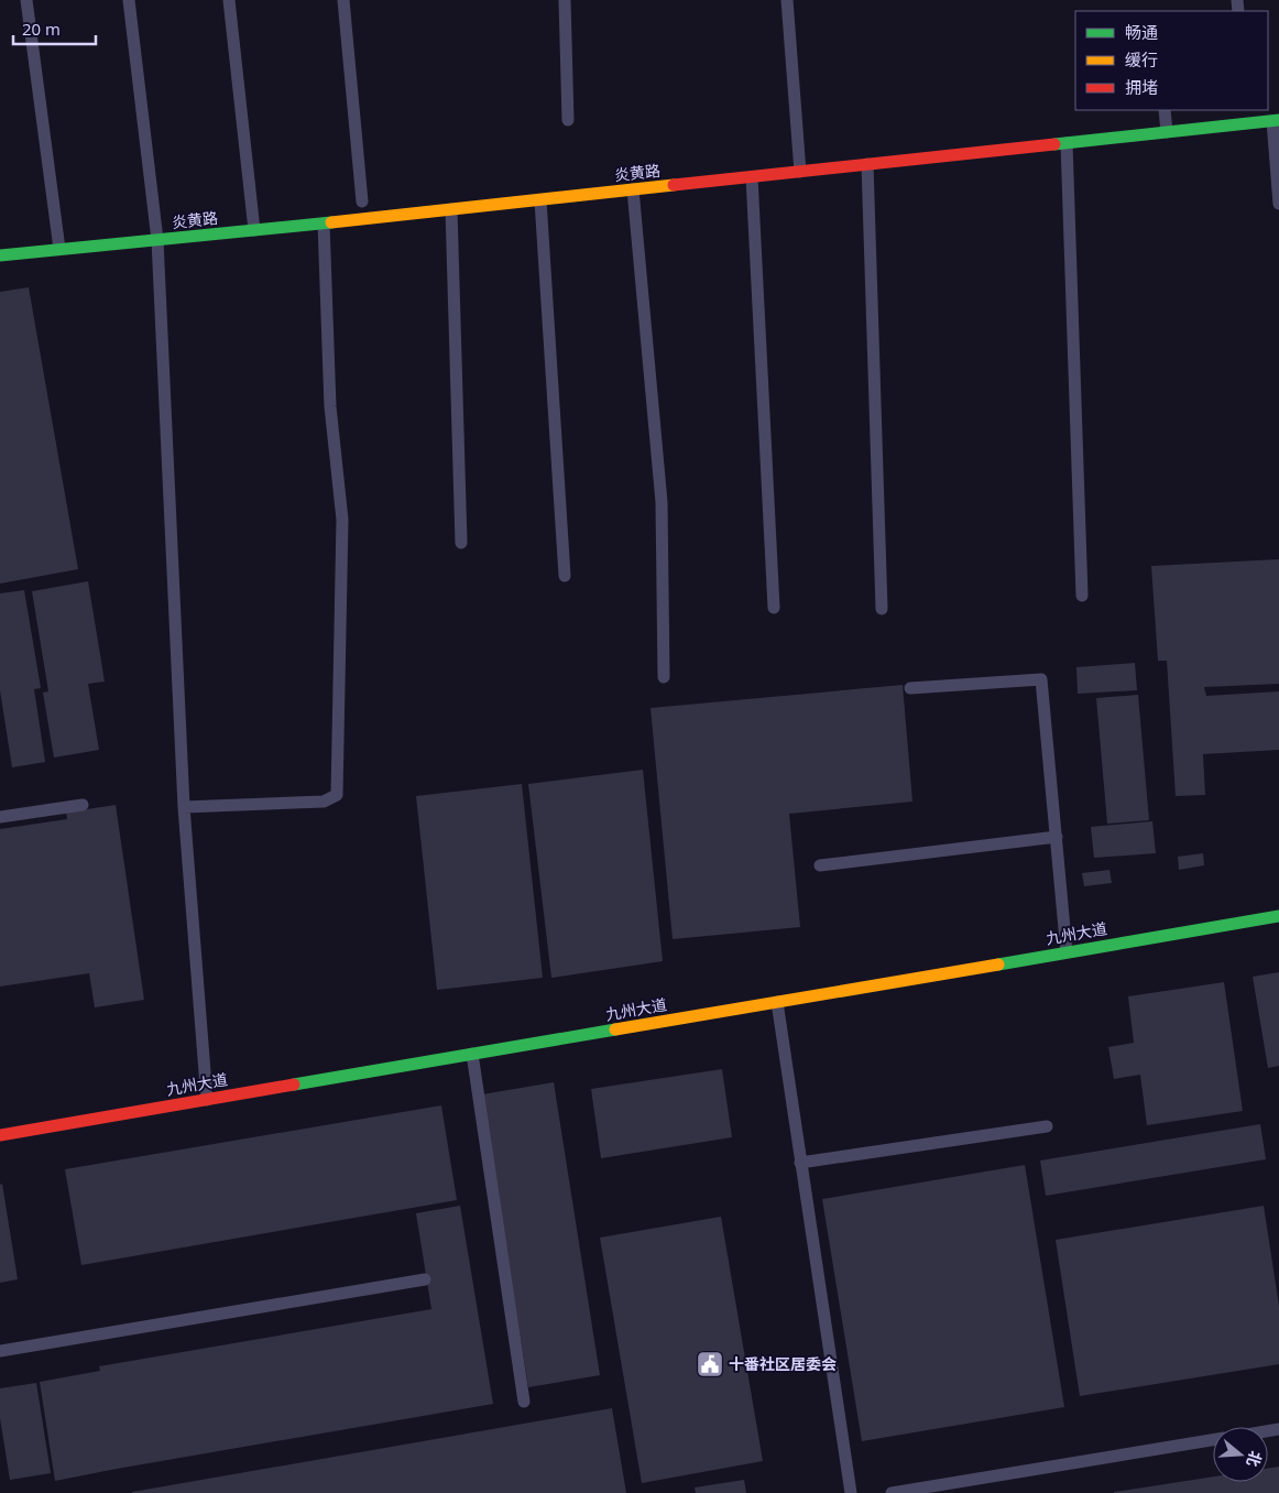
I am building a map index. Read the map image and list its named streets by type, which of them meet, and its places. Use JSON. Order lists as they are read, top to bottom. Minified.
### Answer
{"streets":{"street":["炎黄路","九州大道"]},"places":{"public building":["十番社区居委会"]},"legend":["畅通","缓行","拥堵"],"scale_bar":"20 m","north":"right"}
